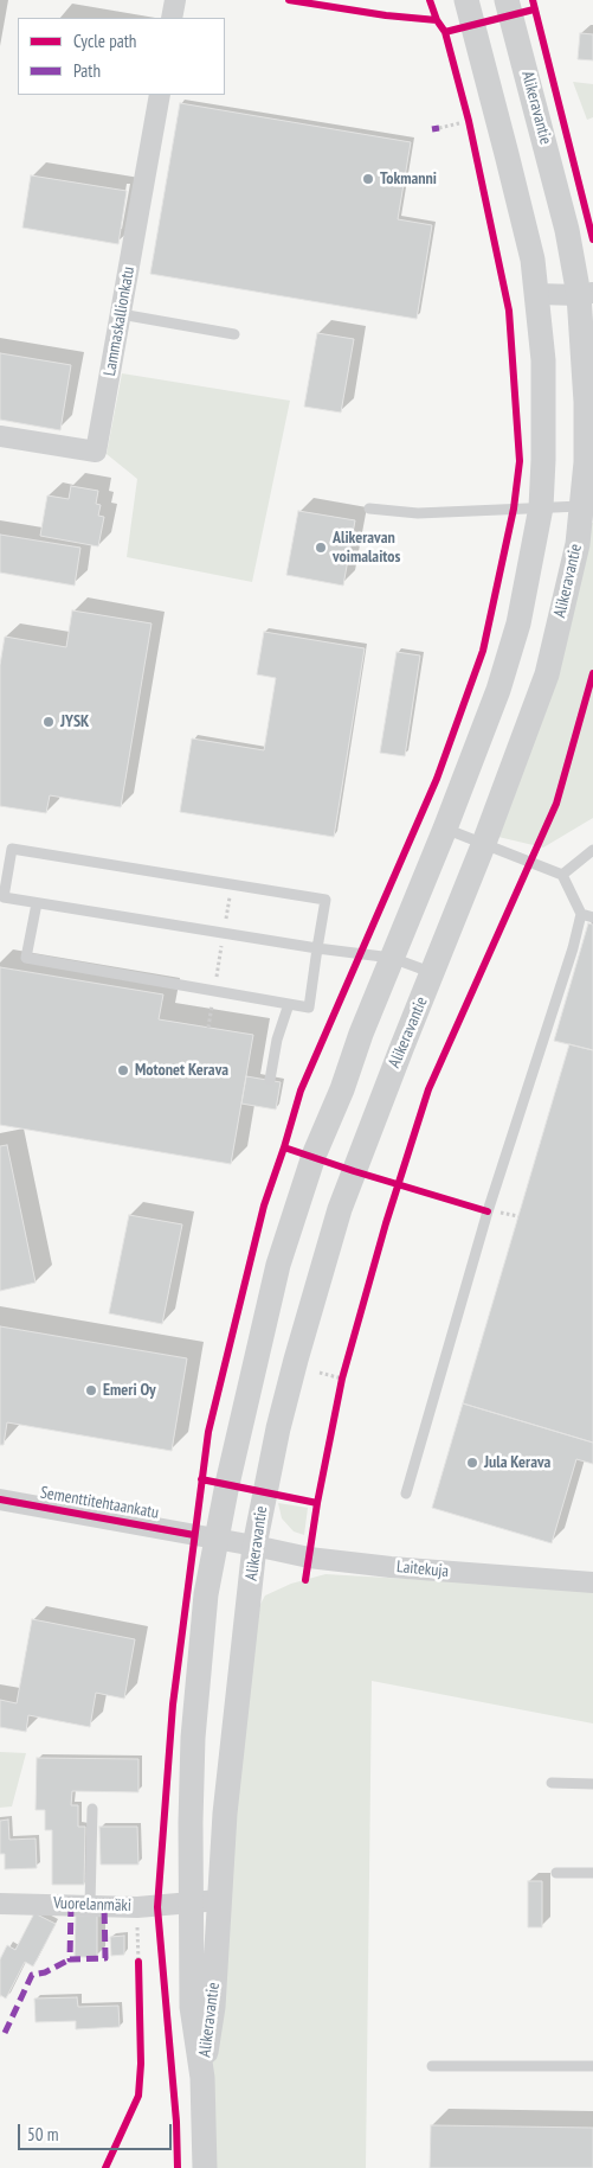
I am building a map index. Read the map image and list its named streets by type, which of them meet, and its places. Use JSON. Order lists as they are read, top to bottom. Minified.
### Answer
{"streets":{"street":["Alikeravantie","Lammaskallionkatu","Sementtitehtaankatu","Laitekuja","Vuorelanmäki"]},"crossings":[["Alikeravantie","Sementtitehtaankatu"],["Alikeravantie","Laitekuja"],["Alikeravantie","Vuorelanmäki"],["Sementtitehtaankatu","Laitekuja"]],"places":["Tokmanni","Alikeravan voimalaitos","JYSK","Motonet Kerava","Emeri Oy","Jula Kerava"],"legend":["Cycle path","Path"],"scale_bar":"50 m"}
